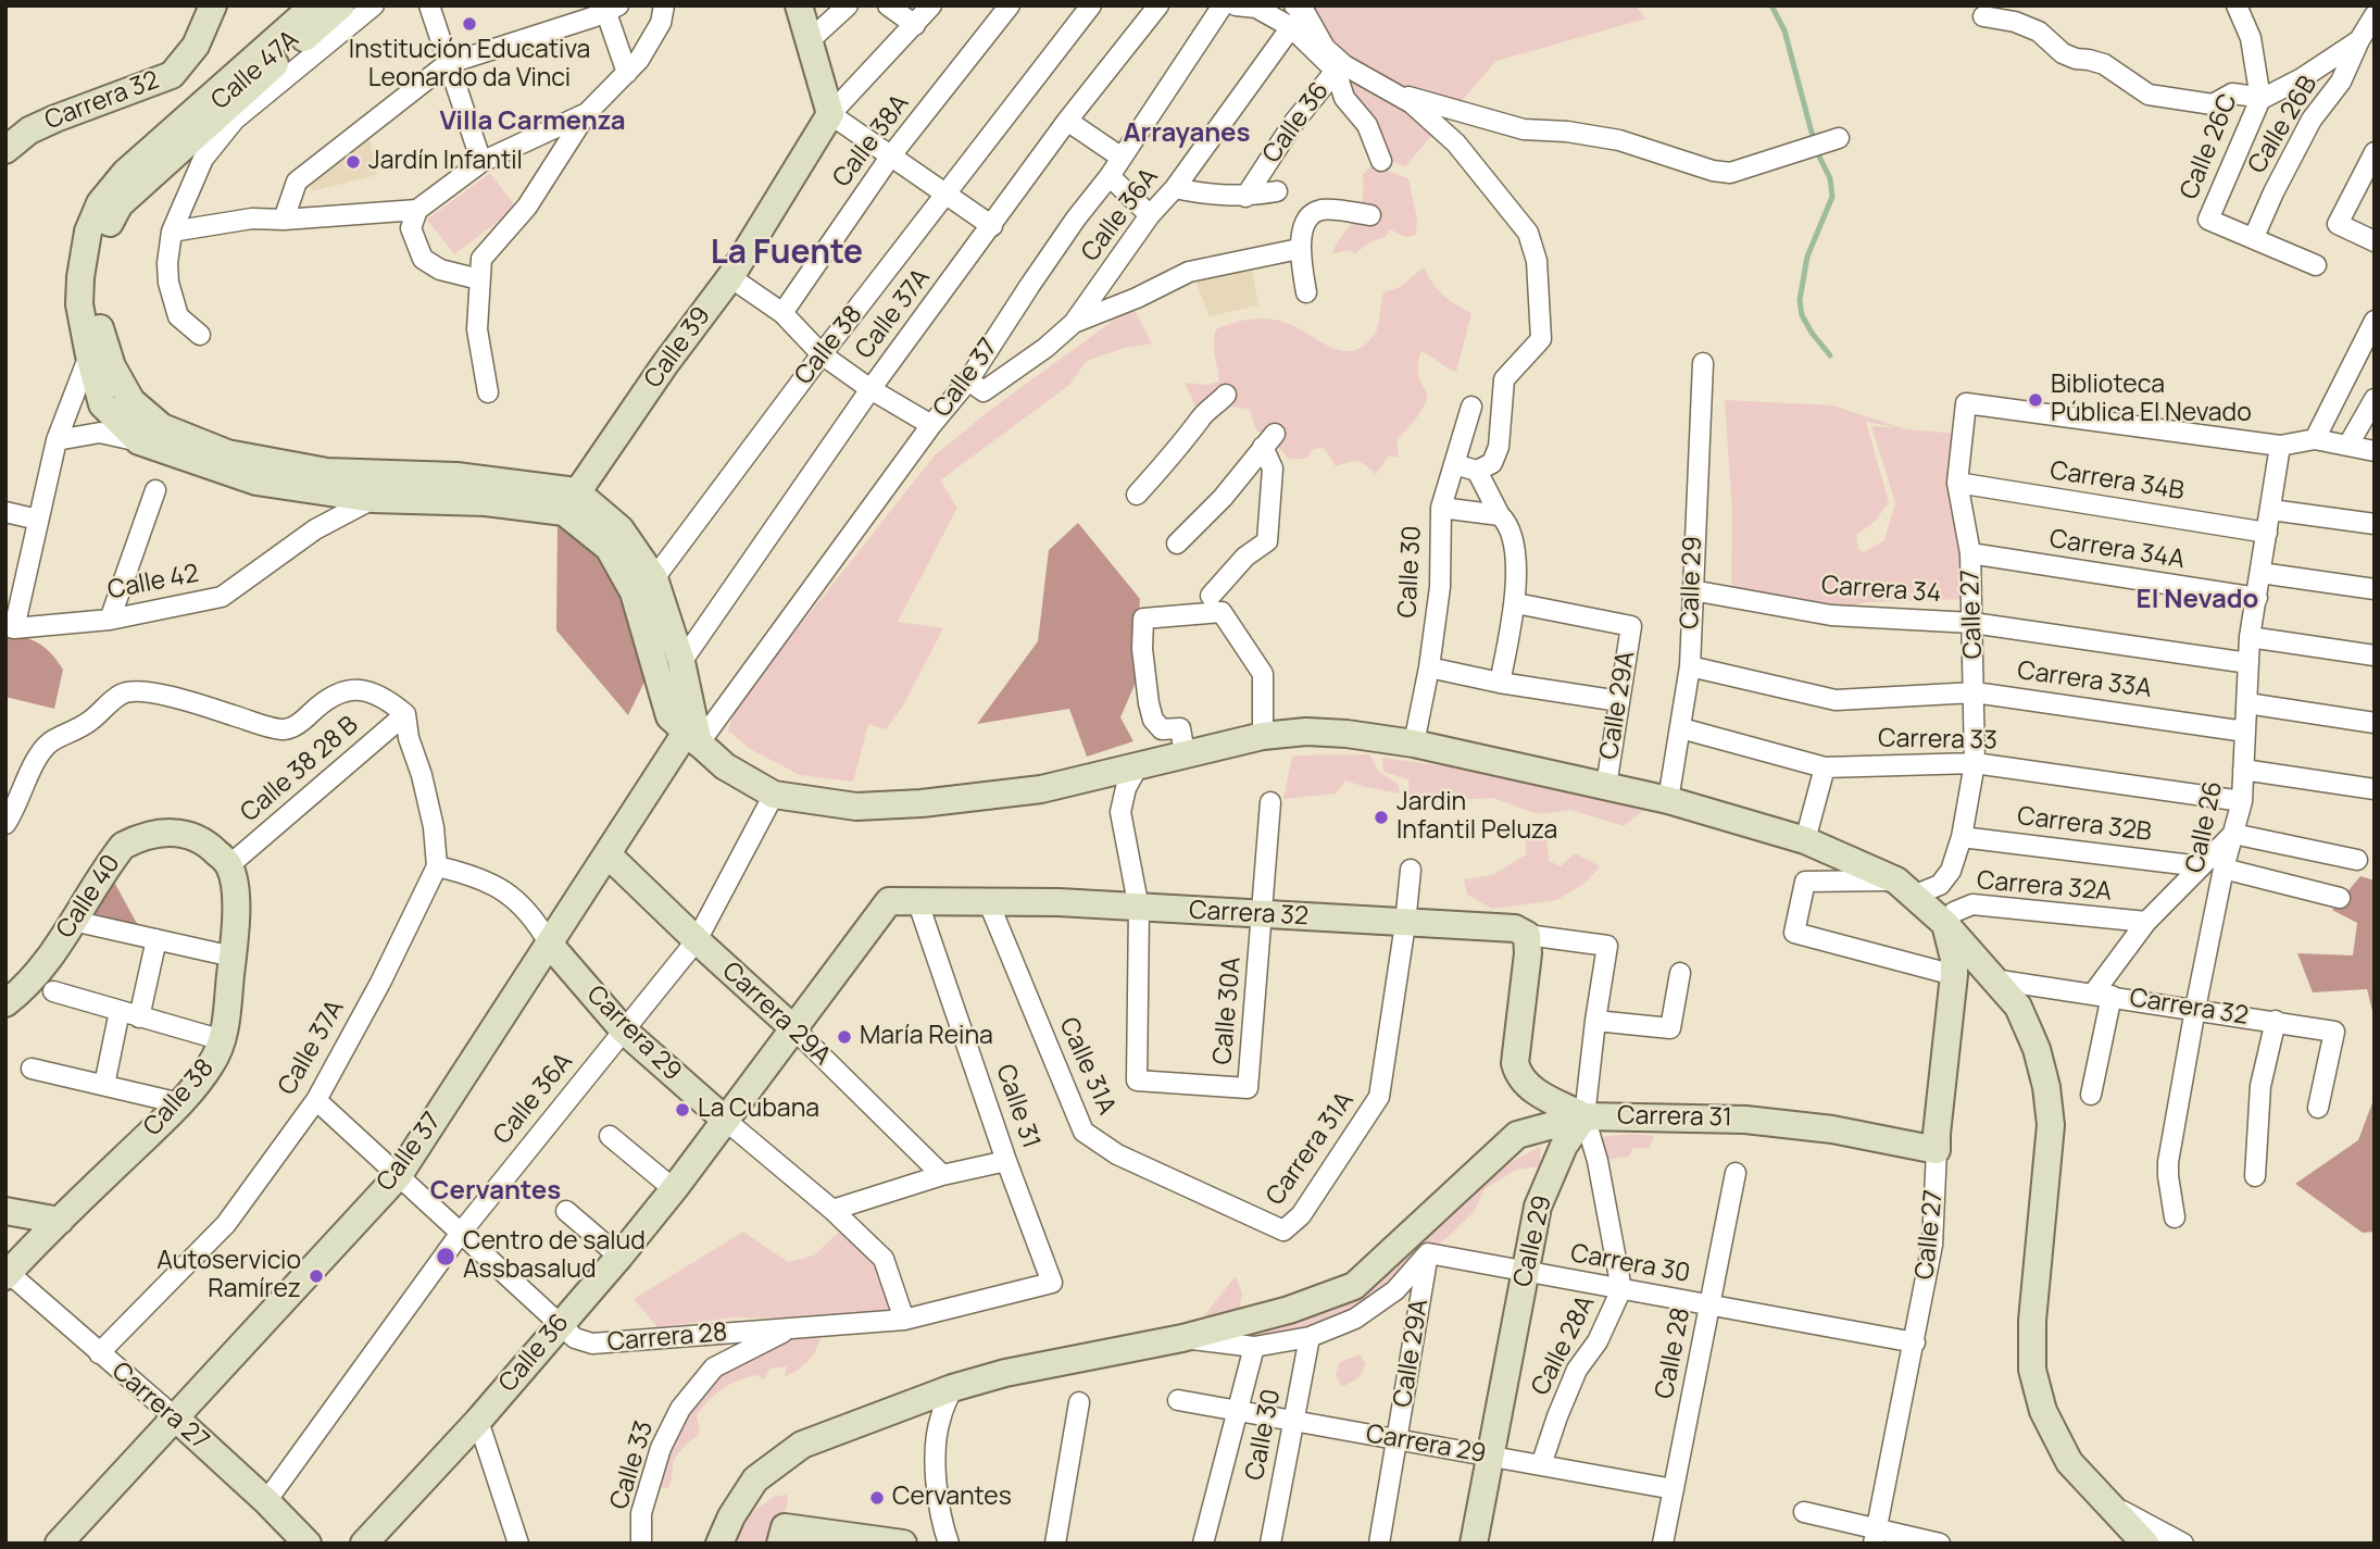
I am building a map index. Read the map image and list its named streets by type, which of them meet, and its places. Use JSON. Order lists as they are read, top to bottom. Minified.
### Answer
{"streets":{"street":["Calle 47A","Carrera 32","Calle 36","Calle 26B","Calle 38A","Calle 26C","Calle 36A","Calle 37A","Calle 38","Calle 39","Calle 37","Carrera 34B","Carrera 34A","Calle 30","Calle 42","Calle 29","Carrera 34","Calle 27","Carrera 33A","Calle 29A","Carrera 33","Calle 38 28 B","Carrera 32B","Calle 26","Carrera 32A","Calle 40","Calle 30A","Carrera 29A","Carrera 29","Calle 31A","Calle 31","Carrera 31","Carrera 31A","Carrera 30","Carrera 28","Calle 28A","Calle 28","Carrera 27","Calle 33"]},"crossings":[["Carrera 32","Calle 36"],["Carrera 32","Calle 29"],["Carrera 32","Calle 26"],["Carrera 32","Calle 30A"],["Carrera 32","Calle 31A"],["Carrera 32","Calle 31"],["Carrera 32","Carrera 31A"],["Calle 36","Calle 36A"],["Calle 36","Carrera 29A"],["Calle 36","Carrera 29"],["Calle 36","Carrera 28"],["Calle 26B","Calle 26C"],["Calle 36A","Calle 37"],["Calle 36A","Carrera 29A"],["Calle 36A","Carrera 29"],["Calle 36A","Carrera 28"],["Calle 36A","Carrera 27"],["Calle 37A","Carrera 29"],["Calle 37A","Carrera 28"],["Calle 37A","Carrera 27"],["Calle 38","Calle 38 28 B"],["Calle 38","Calle 40"],["Calle 38","Carrera 27"],["Calle 37","Carrera 29A"],["Calle 37","Carrera 29"],["Calle 37","Carrera 28"],["Calle 37","Carrera 27"],["Carrera 34B","Calle 27"],["Carrera 34B","Calle 26"],["Carrera 34A","Calle 27"],["Carrera 34A","Calle 26"],["Calle 30","Carrera 29"],["Calle 29","Carrera 34"],["Calle 29","Carrera 33A"],["Calle 29","Carrera 33"],["Calle 29","Carrera 29"],["Calle 29","Carrera 31"],["Calle 29","Carrera 30"],["Calle 29","Calle 28A"],["Carrera 34","Calle 27"],["Carrera 34","Calle 26"],["Calle 27","Carrera 33A"],["Calle 27","Carrera 33"],["Calle 27","Carrera 32B"],["Calle 27","Calle 26"],["Calle 27","Carrera 32A"],["Calle 27","Carrera 31"],["Calle 27","Carrera 30"],["Carrera 33A","Calle 26"],["Calle 29A","Carrera 29"],["Calle 29A","Carrera 30"],["Carrera 33","Calle 26"],["Calle 38 28 B","Calle 40"],["Carrera 29","Calle 31"],["Carrera 29","Calle 28A"],["Carrera 29","Calle 28"],["Calle 31A","Carrera 31A"],["Carrera 31","Calle 28A"],["Carrera 30","Calle 28A"],["Carrera 30","Calle 28"],["Carrera 28","Calle 33"]],"districts":["Villa Carmenza","Arrayanes","La Fuente","El Nevado","Cervantes"],"places":["Institución Educativa Leonardo da Vinci","Jardín Infantil","Biblioteca Pública El Nevado","Jardin Infantil Peluza","María Reina","La Cubana","Centro de salud Assbasalud","Autoservicio Ramírez","Cervantes"]}
